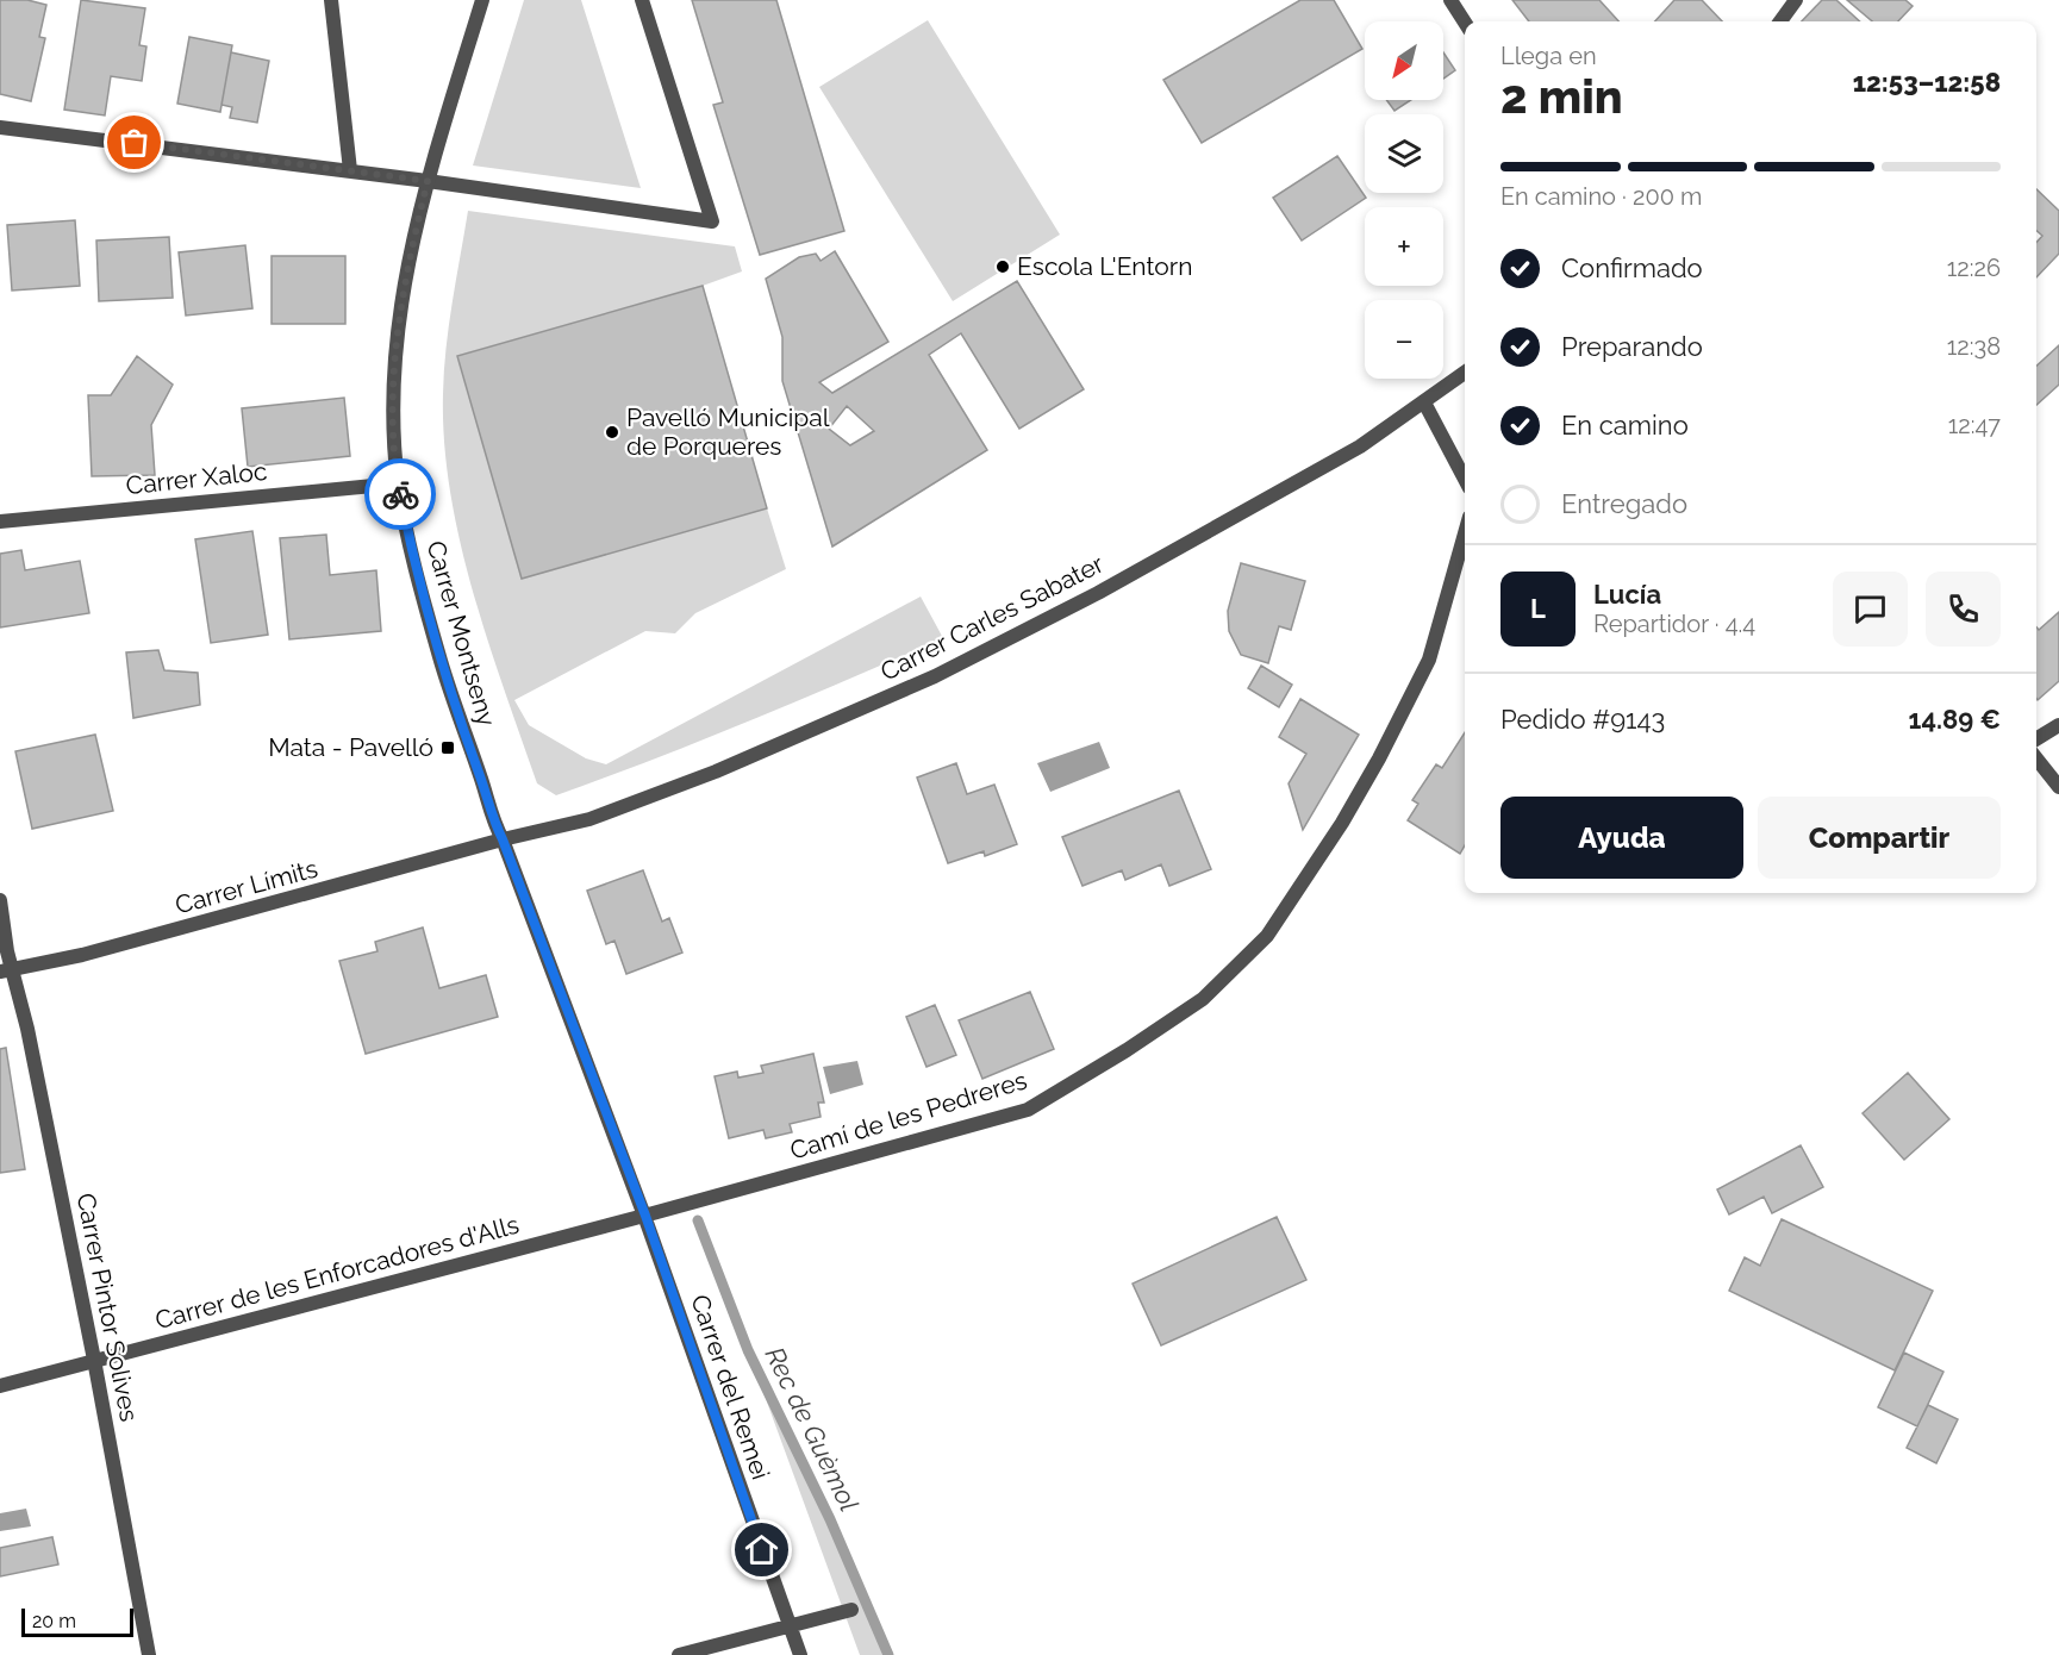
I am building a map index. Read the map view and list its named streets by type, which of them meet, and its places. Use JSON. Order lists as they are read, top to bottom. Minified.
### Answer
{"streets":{"street":["Carrer Xaloc","Carrer Carles Sabater","Carrer Montseny","Carrer Límits","Camí de les Pedreres","Carrer de les Enforcadores d'Alls","Carrer Pintor Solives","Carrer del Remei"]},"crossings":[["Carrer Xaloc","Carrer Montseny"],["Carrer Carles Sabater","Carrer Montseny"],["Carrer Carles Sabater","Carrer Límits"],["Carrer Montseny","Carrer Límits"],["Carrer Montseny","Camí de les Pedreres"],["Carrer Montseny","Carrer de les Enforcadores d'Alls"],["Carrer Montseny","Carrer del Remei"],["Carrer Límits","Carrer Pintor Solives"],["Camí de les Pedreres","Carrer de les Enforcadores d'Alls"],["Camí de les Pedreres","Carrer del Remei"],["Carrer de les Enforcadores d'Alls","Carrer Pintor Solives"],["Carrer de les Enforcadores d'Alls","Carrer del Remei"]],"water":["Rec de Guèmol"],"places":{"other":["Escola L'Entorn","Pavelló Municipal de Porqueres"],"transit":["Mata - Pavelló"]},"scale_bar":"20 m","north":"bottom left","page":{"map_buttons":["+","−"],"heading":["2 min","Llega en","12:53–12:58"],"panel":["Lucía","Repartidor · 4.4","Pedido #9143","14.89 €"],"bar":"En camino · 200 m","list":[["Confirmado","12:26"],["Preparando","12:38"],["En camino","12:47"],"Entregado"],"round":"L","buttons":["Ayuda","Compartir"],"scale":"20 m"}}
